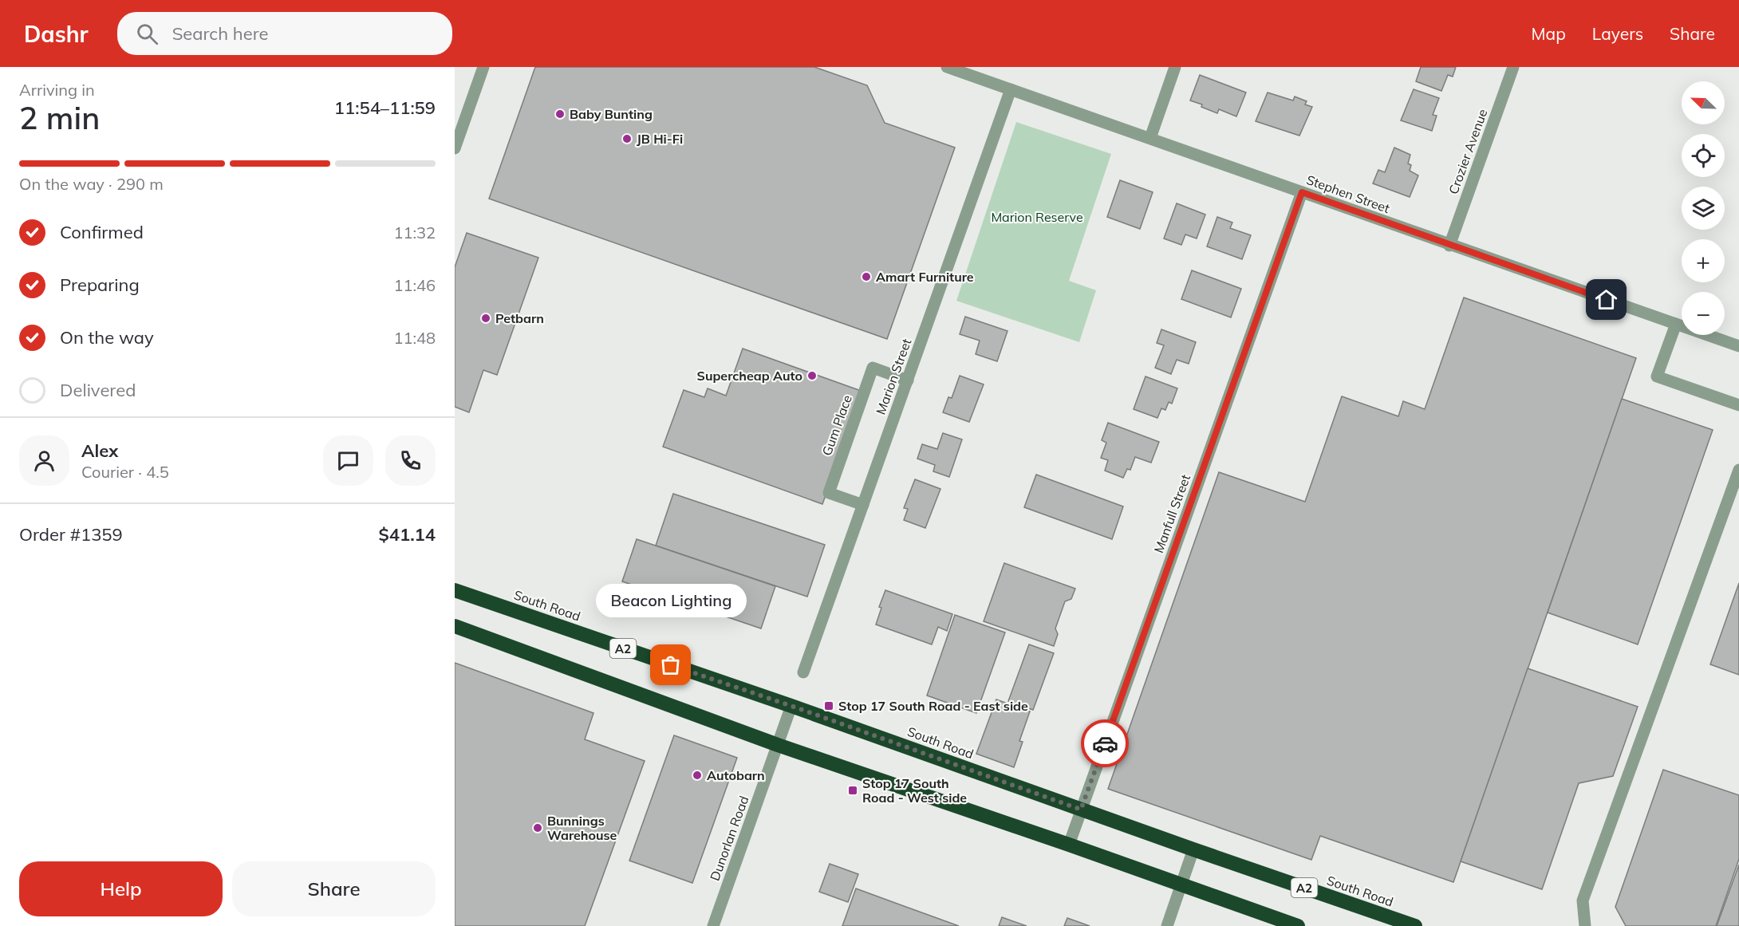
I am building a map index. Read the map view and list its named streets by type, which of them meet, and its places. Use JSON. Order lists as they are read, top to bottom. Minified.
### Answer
{"streets":{"highway":["South Road","A2"],"street":["Crozier Avenue","Stephen Street","Marion Street","Gum Place","Manfull Street","Dunorlan Road"]},"crossings":[["Crozier Avenue","Stephen Street"],["Stephen Street","Marion Street"],["Stephen Street","Manfull Street"],["Marion Street","Gum Place"],["Manfull Street","South Road"],["South Road","Dunorlan Road"]],"parks":["Marion Reserve"],"places":{"other":["Baby Bunting","JB Hi-Fi","Amart Furniture","Petbarn","Supercheap Auto","Beacon Lighting","Autobarn","Bunnings Warehouse"],"transit":["Stop 17 South Road - East side","Stop 17 South Road - West side"]},"north":"top left","page":{"header":"Dashr","search":"Search here","nav":["Map","Layers","Share"],"heading":["2 min","Arriving in","11:54–11:59"],"panel":["Alex","Courier · 4.5","Order #1359","$41.14"],"map_buttons":["+","−"],"bar":"On the way · 290 m","list":[["Confirmed","11:32"],["Preparing","11:46"],["On the way","11:48"],"Delivered"],"bubble":"Beacon Lighting","buttons":["Help","Share"]}}
